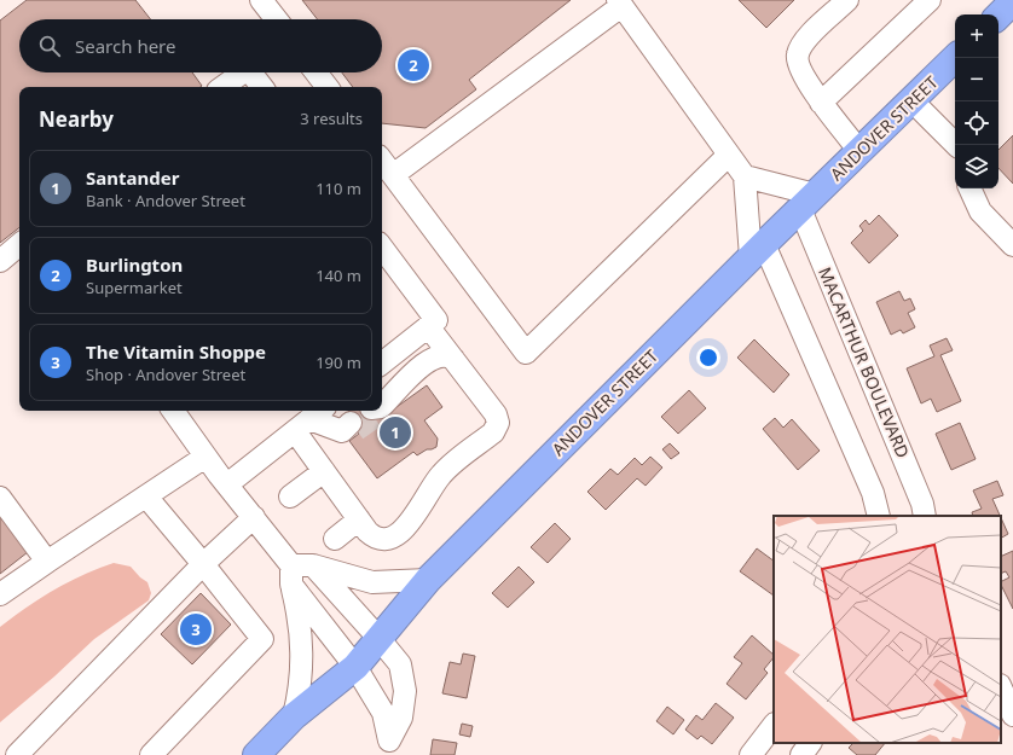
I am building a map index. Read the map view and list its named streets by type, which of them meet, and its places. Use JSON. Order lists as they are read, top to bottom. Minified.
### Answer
{"streets":{"highway":["ANDOVER STREET"],"street":["MACARTHUR BOULEVARD"]},"crossings":[["ANDOVER STREET","MACARTHUR BOULEVARD"]],"page":{"map_buttons":["+","−"],"search":"Search here","pins":["2","1","3"],"heading":["Nearby","3 results"],"list":[{"mark":"1","name":"Santander","note":"Bank · Andover Street","value":"110 m"},{"mark":"2","name":"Burlington","note":"Supermarket","value":"140 m"},{"mark":"3","name":"The Vitamin Shoppe","note":"Shop · Andover Street","value":"190 m"}]}}
